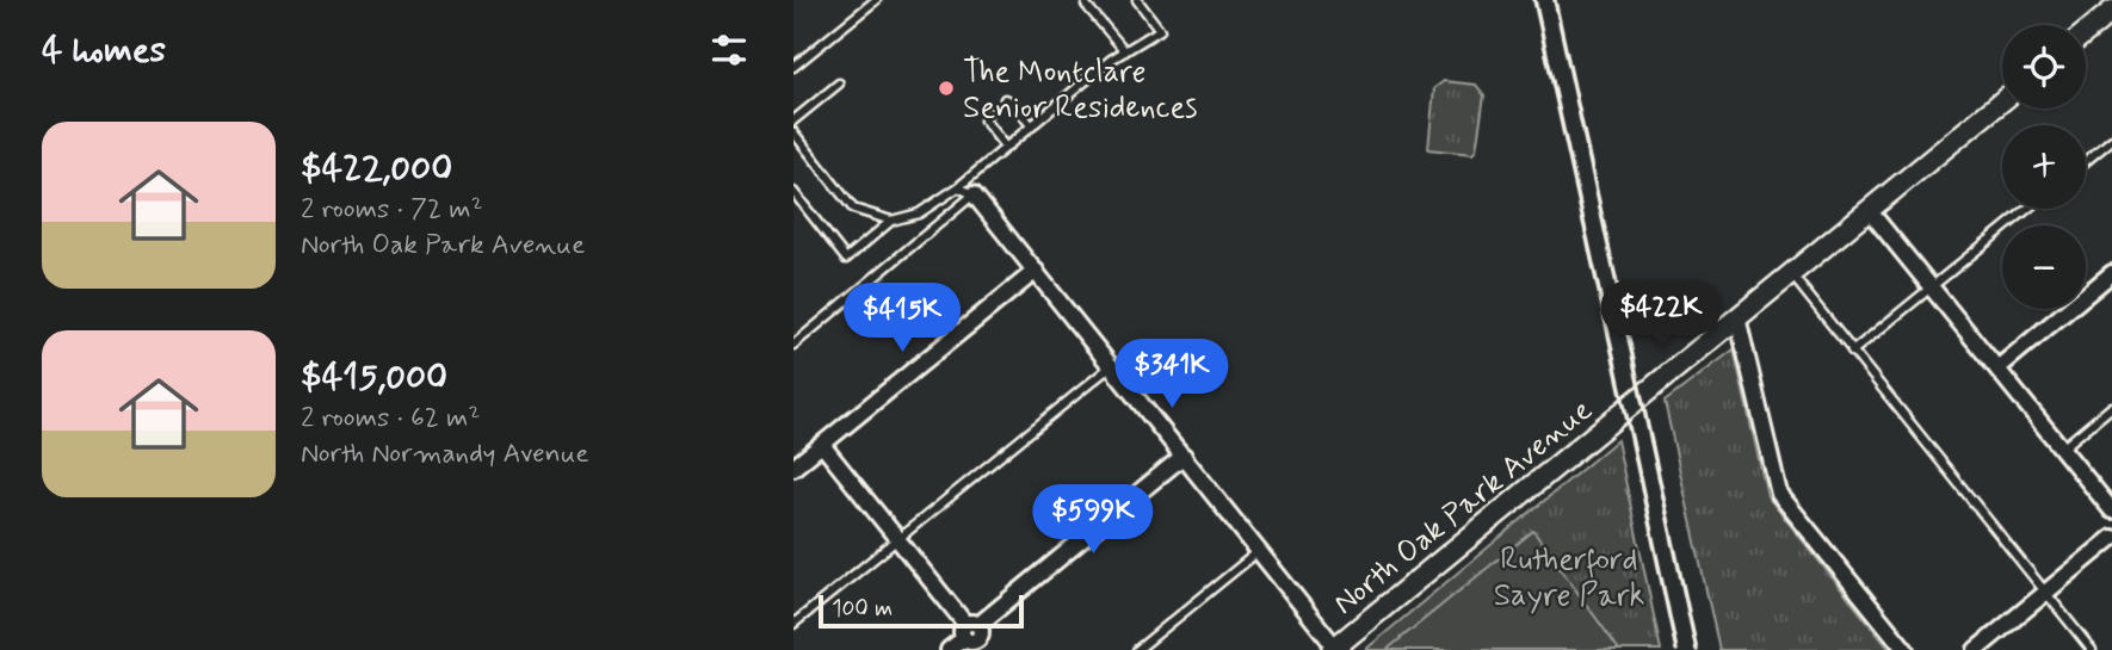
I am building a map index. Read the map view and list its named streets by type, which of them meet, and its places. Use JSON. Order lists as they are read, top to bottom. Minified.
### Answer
{"streets":{"street":["North Oak Park Avenue"]},"parks":["Rutherford Sayre Park"],"places":["The Montclare Senior Residences"],"scale_bar":"100 m","page":{"heading":"4 homes","map_buttons":["+","−"],"list":[{"name":"$422,000","note":"2 rooms · 72 m² · North Oak Park Avenue"},{"name":"$415,000","note":"2 rooms · 62 m² · North Normandy Avenue"}],"price":["$422K","$415K","$341K","$599K"],"scale":"100 m"}}
